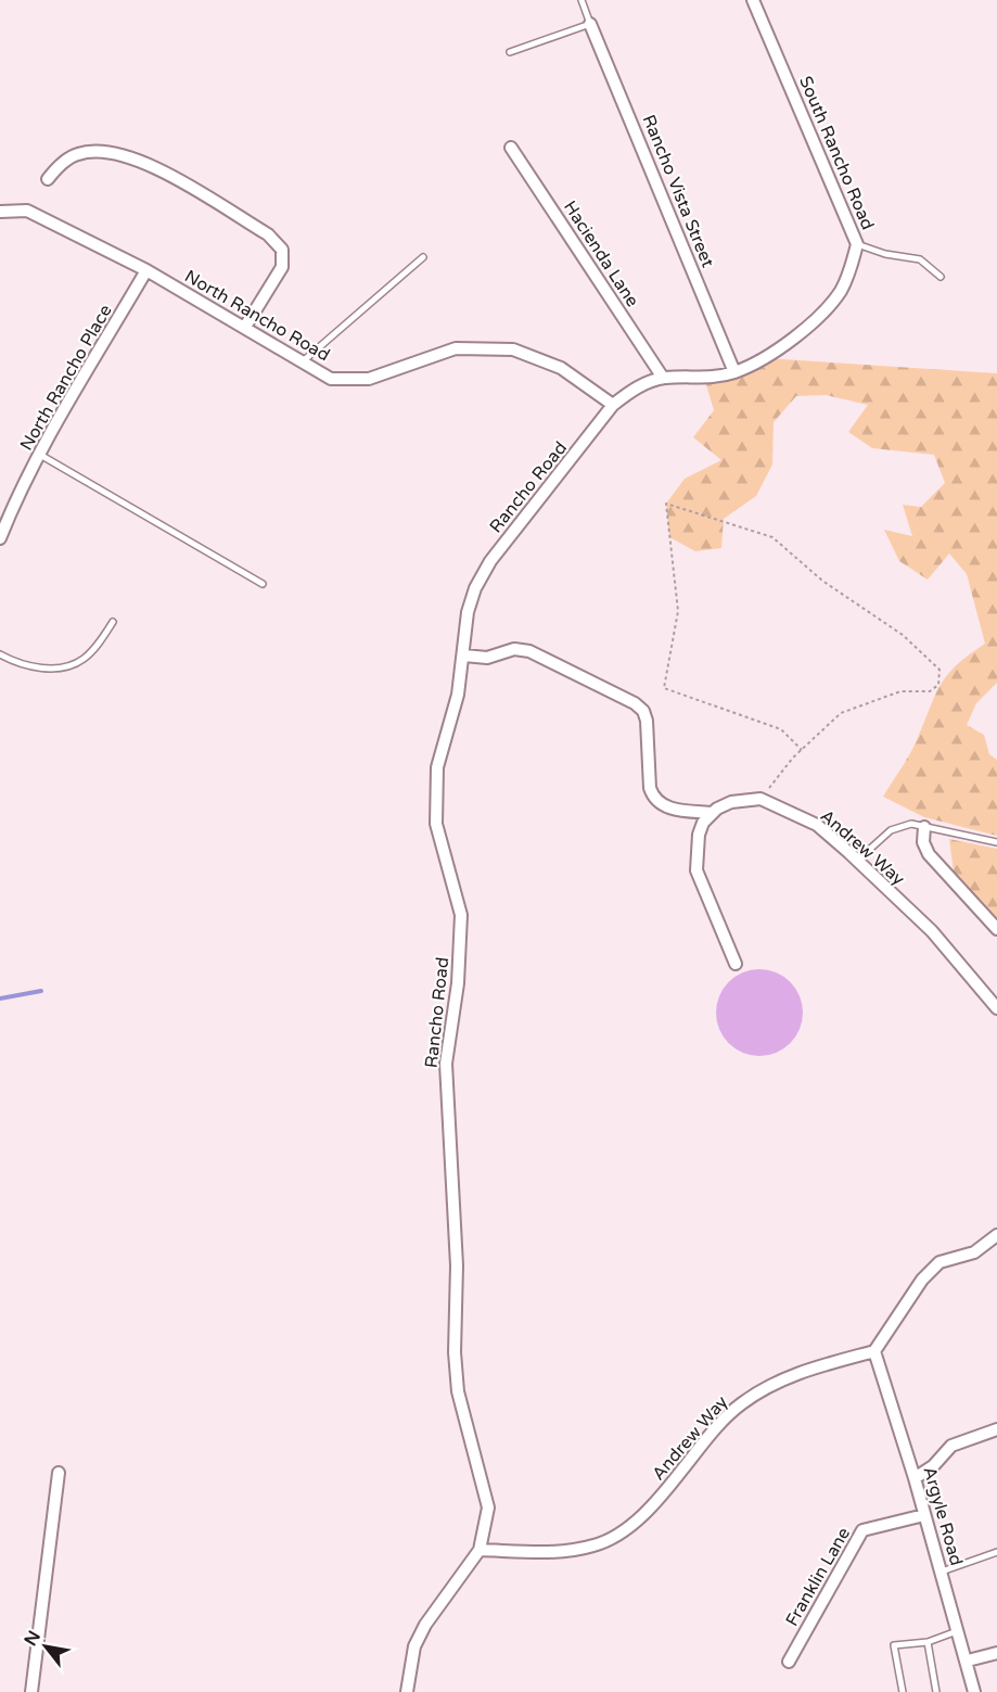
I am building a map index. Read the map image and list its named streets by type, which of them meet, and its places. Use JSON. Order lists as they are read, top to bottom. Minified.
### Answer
{"streets":{"street":["South Rancho Road","Rancho Vista Street","Hacienda Lane","North Rancho Road","North Rancho Place","Rancho Road","Andrew Way","Argyle Road","Franklin Lane"]},"crossings":[["South Rancho Road","Rancho Vista Street"],["South Rancho Road","Hacienda Lane"],["South Rancho Road","North Rancho Road"],["South Rancho Road","Rancho Road"],["North Rancho Road","North Rancho Place"],["North Rancho Road","Rancho Road"],["Rancho Road","Andrew Way"],["Andrew Way","Argyle Road"],["Argyle Road","Franklin Lane"]],"north":"top left"}
